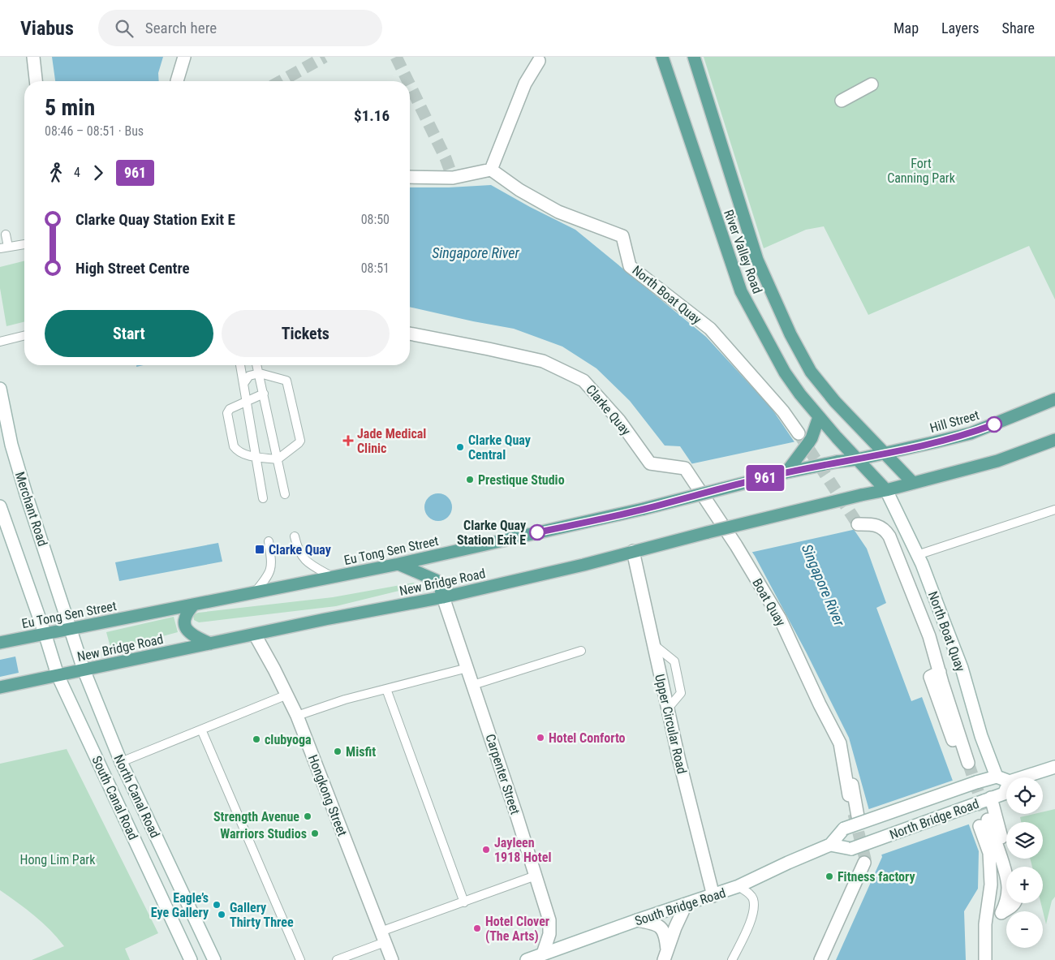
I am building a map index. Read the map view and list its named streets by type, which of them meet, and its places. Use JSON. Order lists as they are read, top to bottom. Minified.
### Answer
{"streets":{"main road":["River Valley Road","Hill Street","Eu Tong Sen Street","New Bridge Road"],"street":["North Boat Quay","Clarke Quay","Merchant Road","Boat Quay","Upper Circular Road","Carpenter Street","Hongkong Street","North Canal Road","South Canal Road","North Bridge Road","South Bridge Road"]},"crossings":[["River Valley Road","North Boat Quay"],["River Valley Road","Hill Street"],["River Valley Road","Eu Tong Sen Street"],["River Valley Road","New Bridge Road"],["North Boat Quay","New Bridge Road"],["North Boat Quay","North Bridge Road"],["Clarke Quay","Boat Quay"],["Hill Street","Eu Tong Sen Street"],["Merchant Road","Eu Tong Sen Street"],["Merchant Road","North Canal Road"],["Eu Tong Sen Street","North Canal Road"],["Eu Tong Sen Street","South Canal Road"],["New Bridge Road","Upper Circular Road"],["New Bridge Road","Carpenter Street"],["New Bridge Road","Hongkong Street"],["New Bridge Road","North Canal Road"],["New Bridge Road","South Canal Road"],["Upper Circular Road","South Bridge Road"],["Carpenter Street","South Bridge Road"],["North Bridge Road","South Bridge Road"]],"water":["Singapore River"],"parks":["Fort Canning Park","Hong Lim Park"],"places":{"health":["Jade Medical Clinic"],"other":["Clarke Quay Central","Prestique Studio","Clarke Quay Station Exit E","Hotel Conforto","clubyoga","Misfit","Strength Avenue","Warriors Studios","Jayleen 1918 Hotel","Fitness factory","Eagle’s Eye Gallery","Gallery Thirty Three","Hotel Clover (The Arts)"],"transit":["Clarke Quay"]},"lines":["bus line 961"],"page":{"header":"Viabus","search":"Search here","nav":["Map","Layers","Share"],"on_map":"961","heading":["5 min","08:46 – 08:51 · Bus","$1.16"],"legs":["4","961"],"list":[{"name":"Clarke Quay Station Exit E","value":"08:50"},{"name":"High Street Centre","value":"08:51"}],"buttons":["Start","Tickets"],"map_buttons":["+","−"]}}
